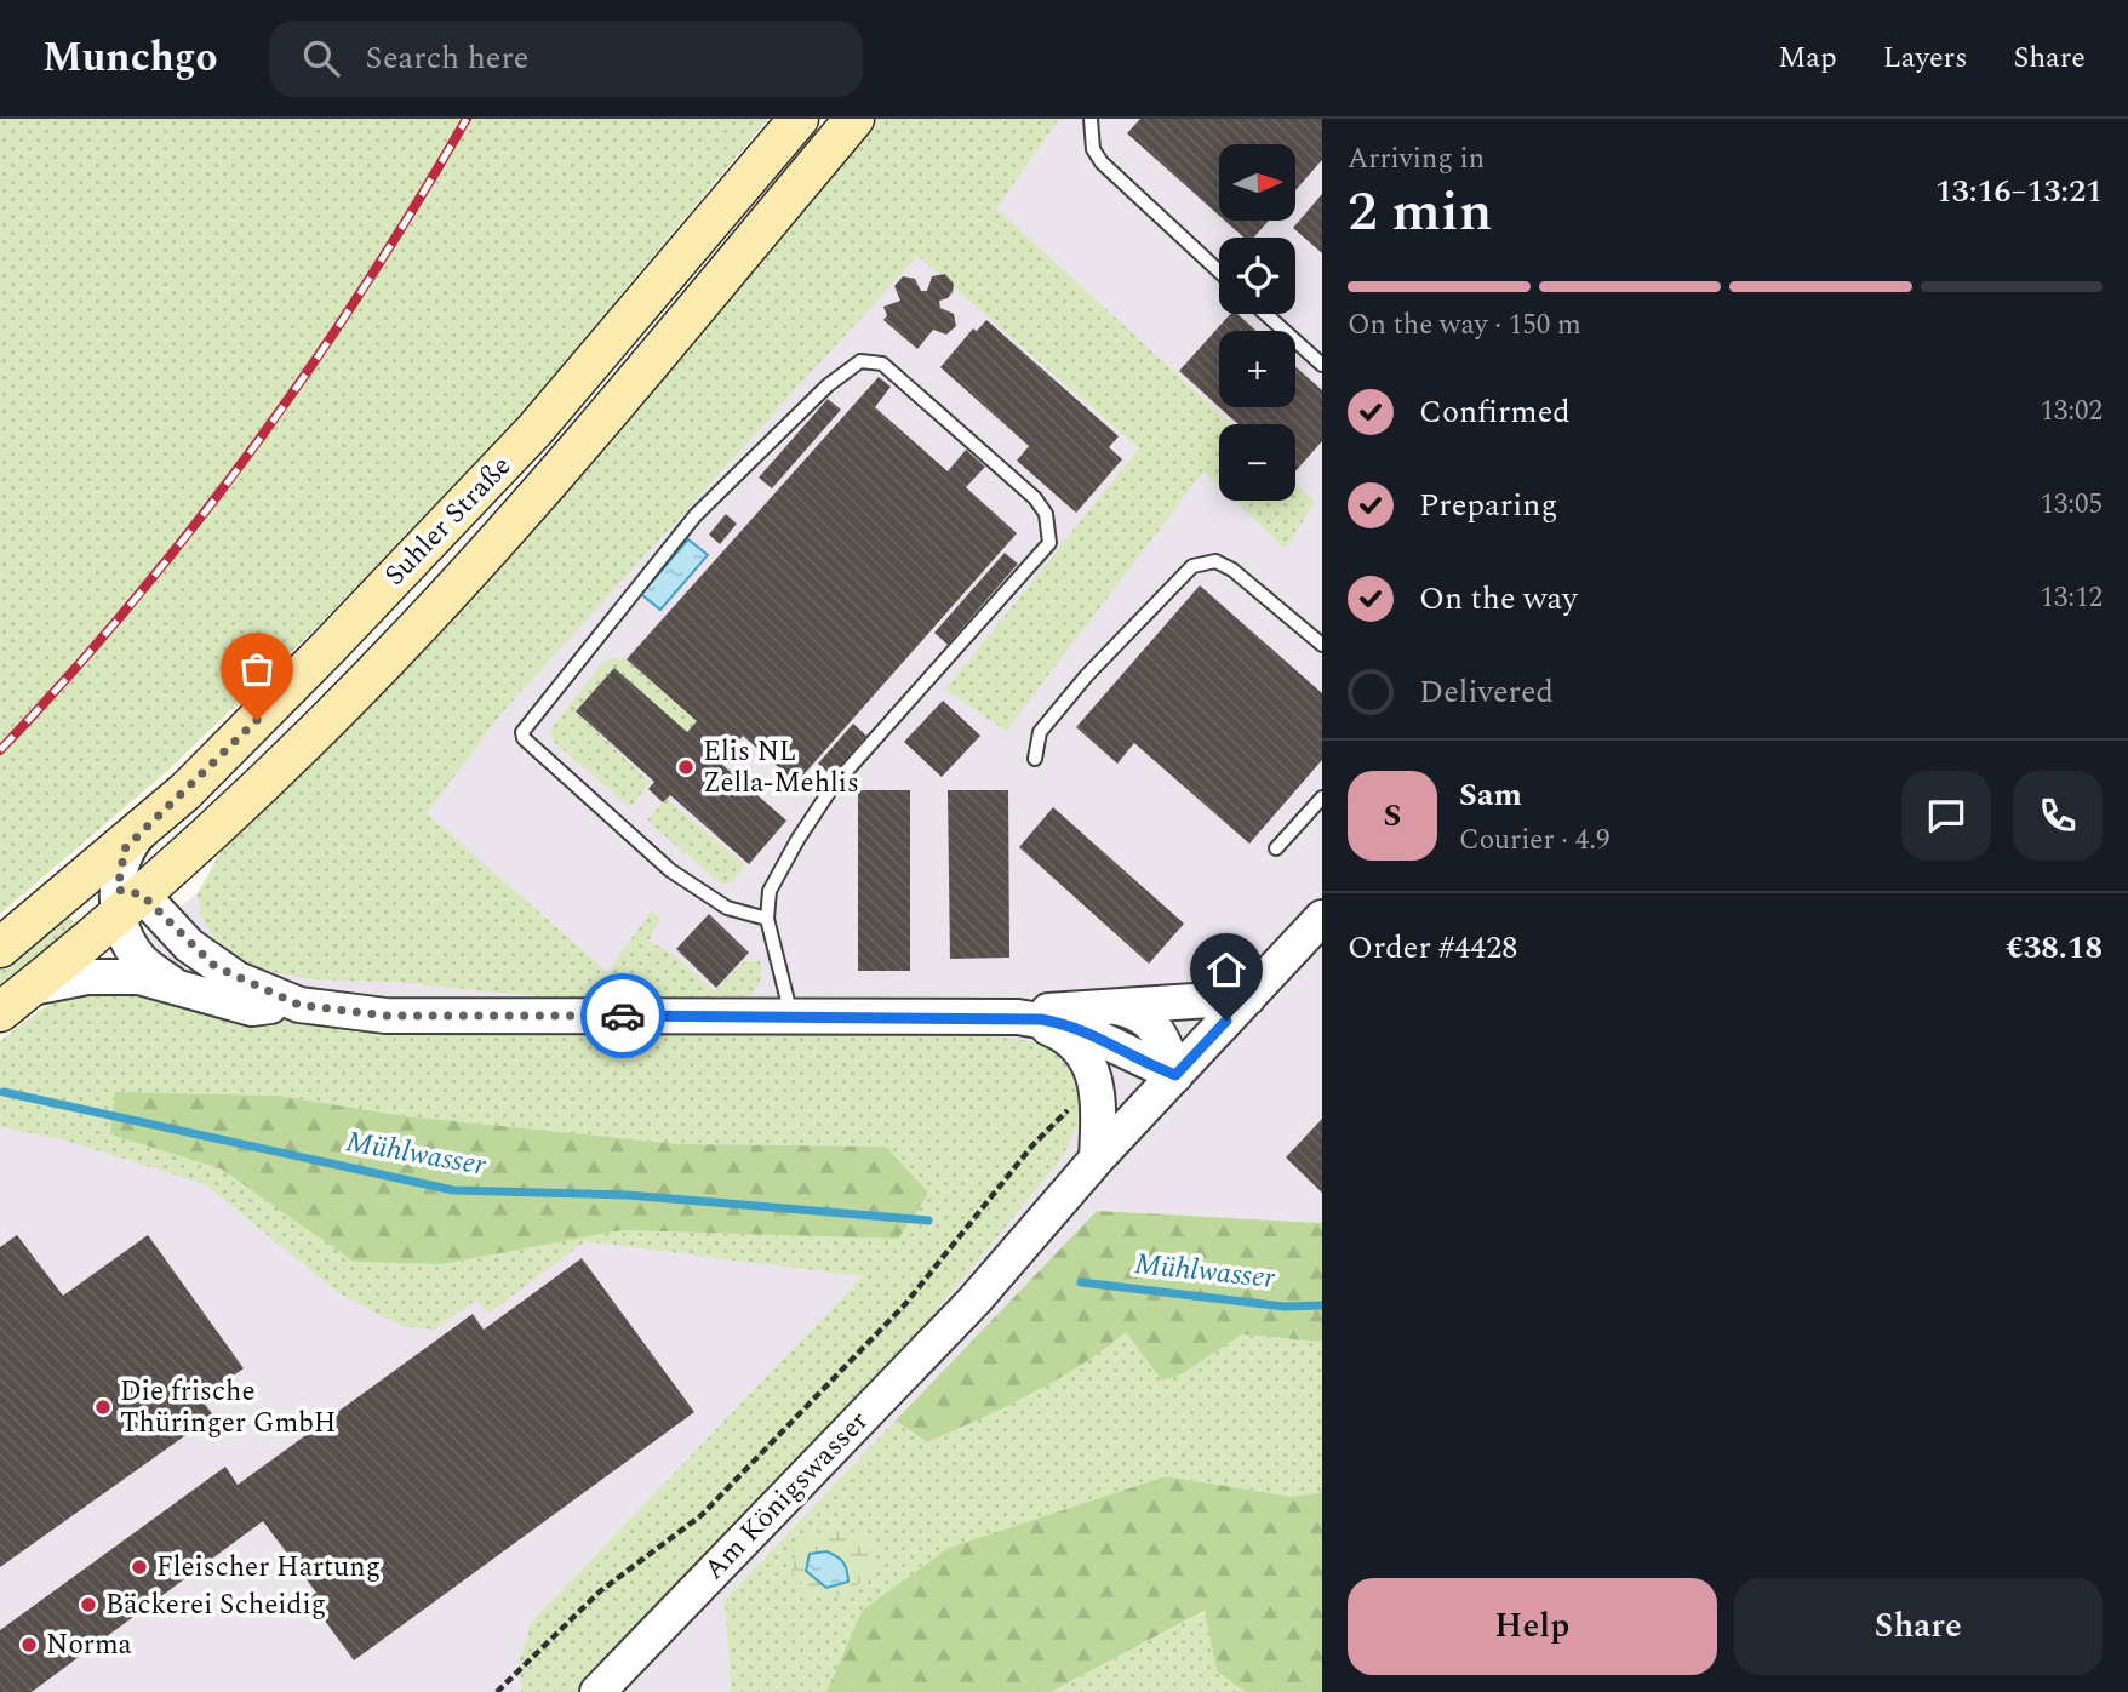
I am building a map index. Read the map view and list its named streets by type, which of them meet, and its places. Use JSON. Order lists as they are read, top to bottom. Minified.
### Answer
{"streets":{"main road":["Suhler Straße"],"street":["Am Königswasser"]},"water":["Mühlwasser"],"places":["Elis NL Zella-Mehlis","Die frische Thüringer GmbH","Fleischer Hartung","Bäckerei Scheidig","Norma"],"north":"right","page":{"header":"Munchgo","search":"Search here","nav":["Map","Layers","Share"],"heading":["2 min","Arriving in","13:16–13:21"],"panel":["Sam","Courier · 4.9","Order #4428","€38.18"],"map_buttons":["+","−"],"bar":"On the way · 150 m","list":[["Confirmed","13:02"],["Preparing","13:05"],["On the way","13:12"],"Delivered"],"round":"S","buttons":["Help","Share"]}}
